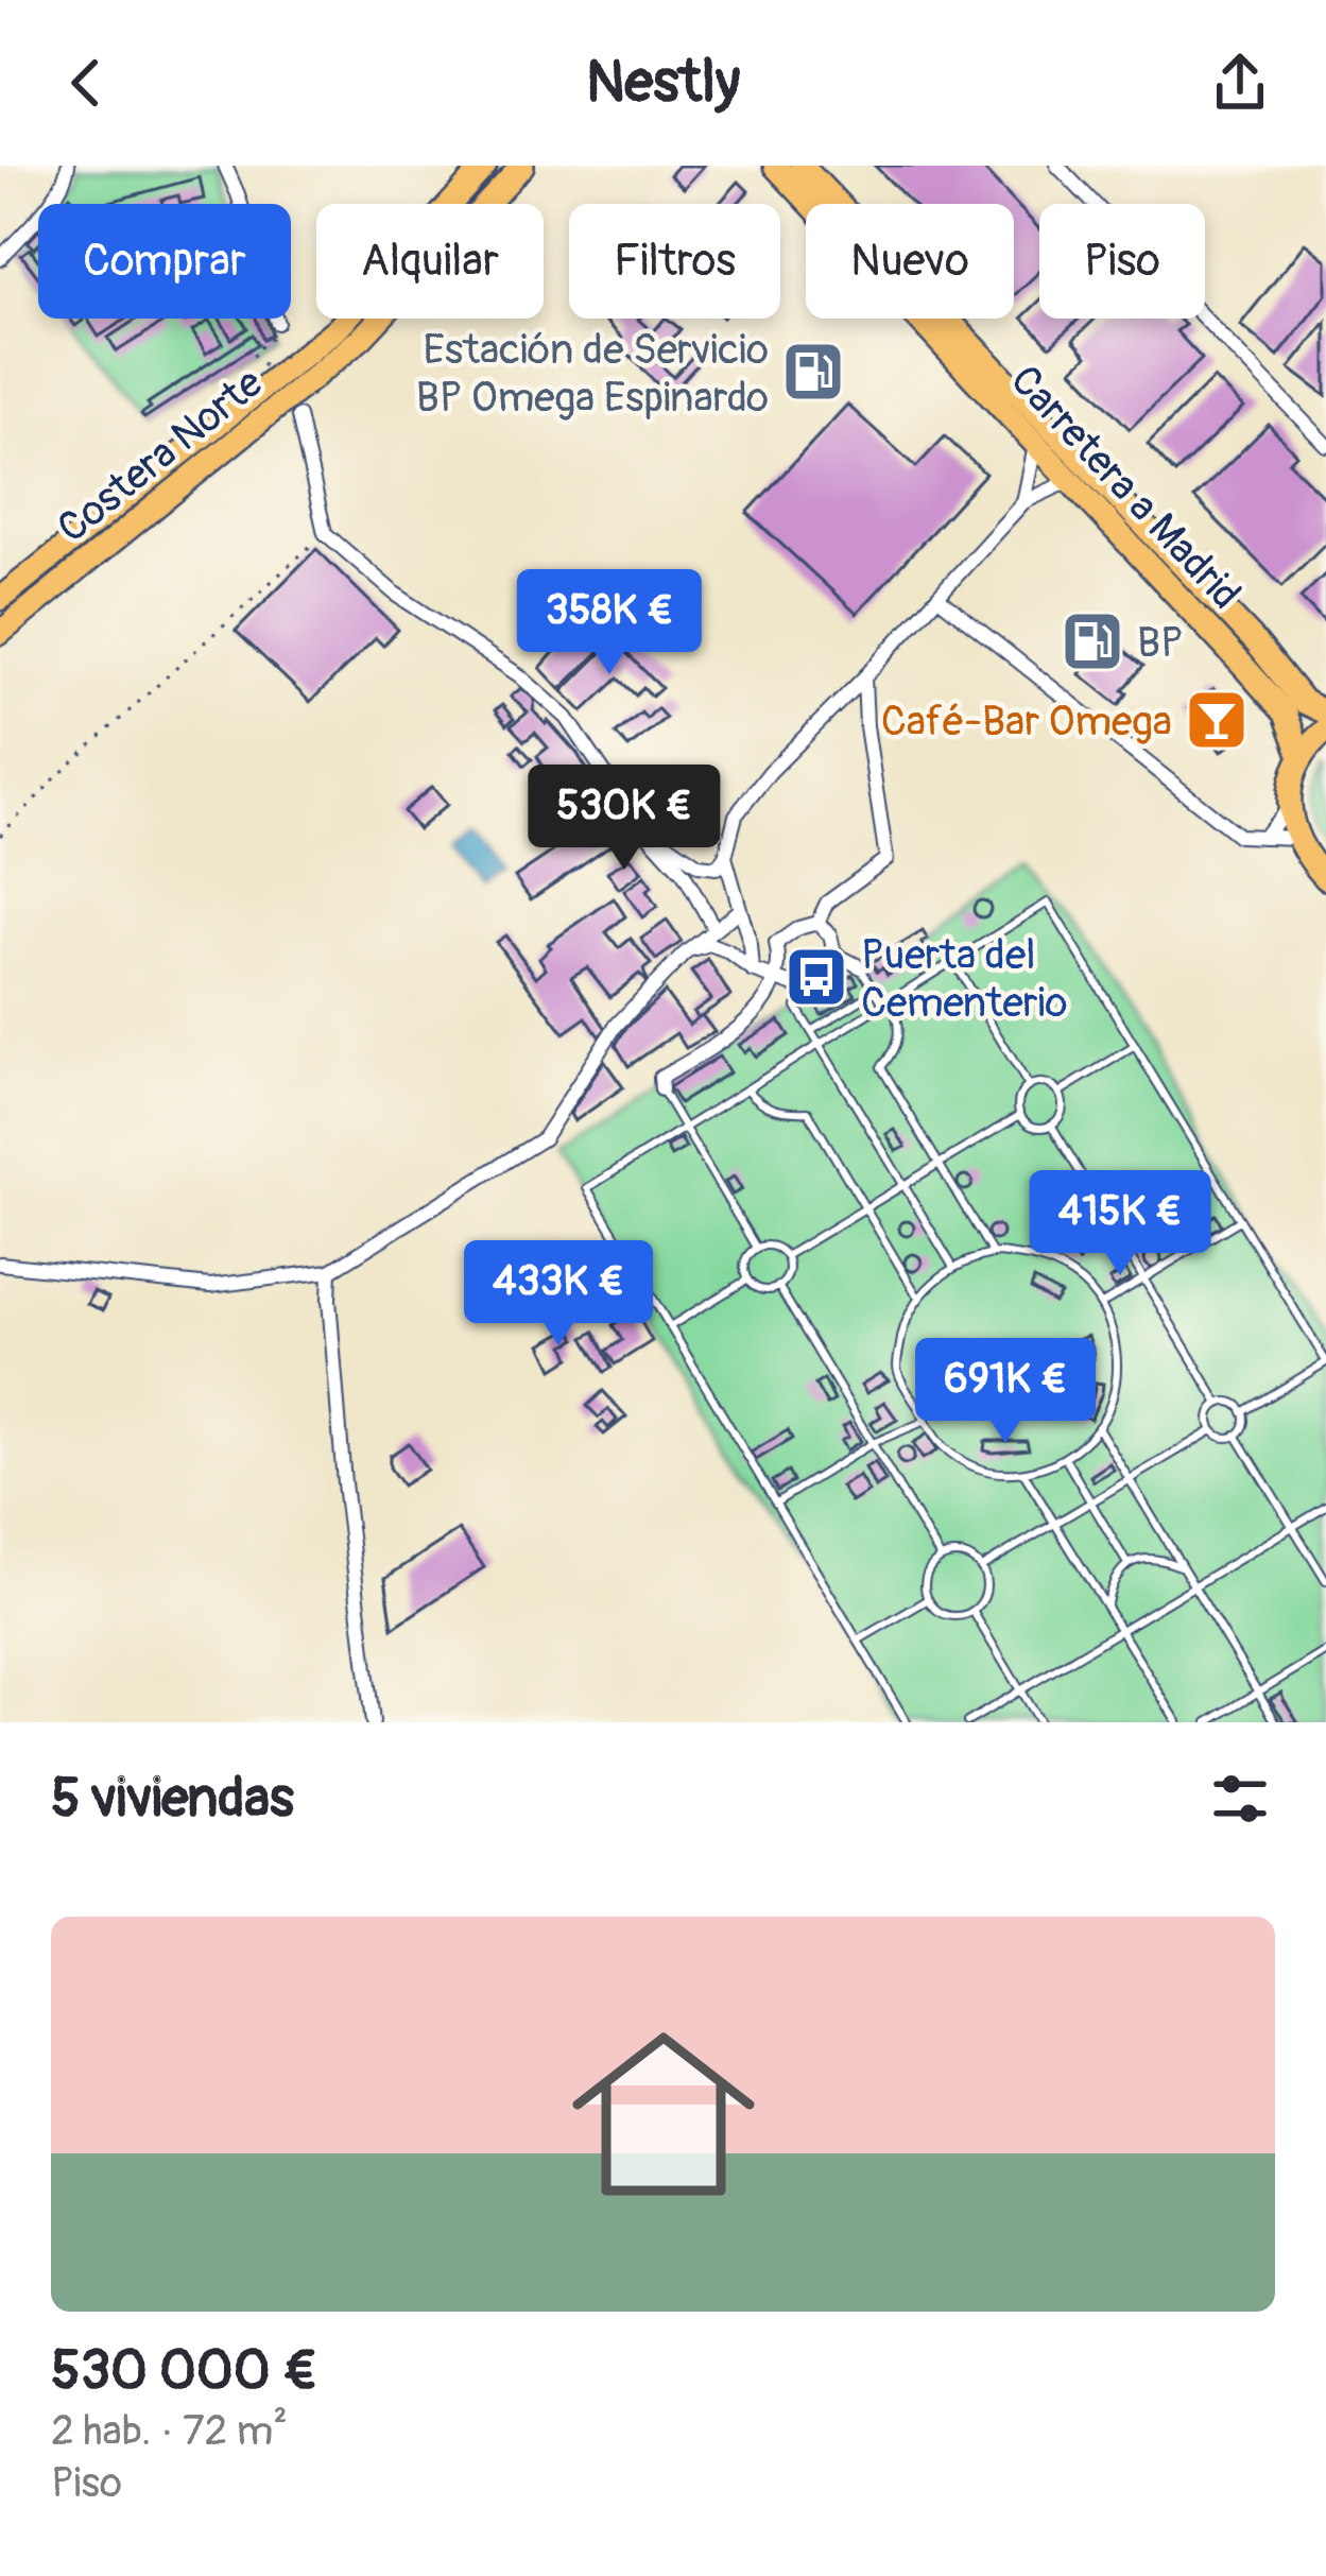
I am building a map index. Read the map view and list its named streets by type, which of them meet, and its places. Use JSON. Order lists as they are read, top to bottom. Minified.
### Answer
{"streets":{"main road":["Costera Norte","Carretera a Madrid"]},"places":{"fuel station":["Estación de Servicio BP Omega Espinardo","BP"],"bar":["Café-Bar Omega"],"bus stop":["Puerta del Cementerio"]},"page":{"header":"Nestly","chip":["Comprar","Alquilar","Filtros","Nuevo","Piso"],"price":["358K €","530K €","415K €","433K €","691K €"],"heading":"5 viviendas","list":[{"name":"530 000 €","note":"2 hab. · 72 m² · Piso"}]}}
